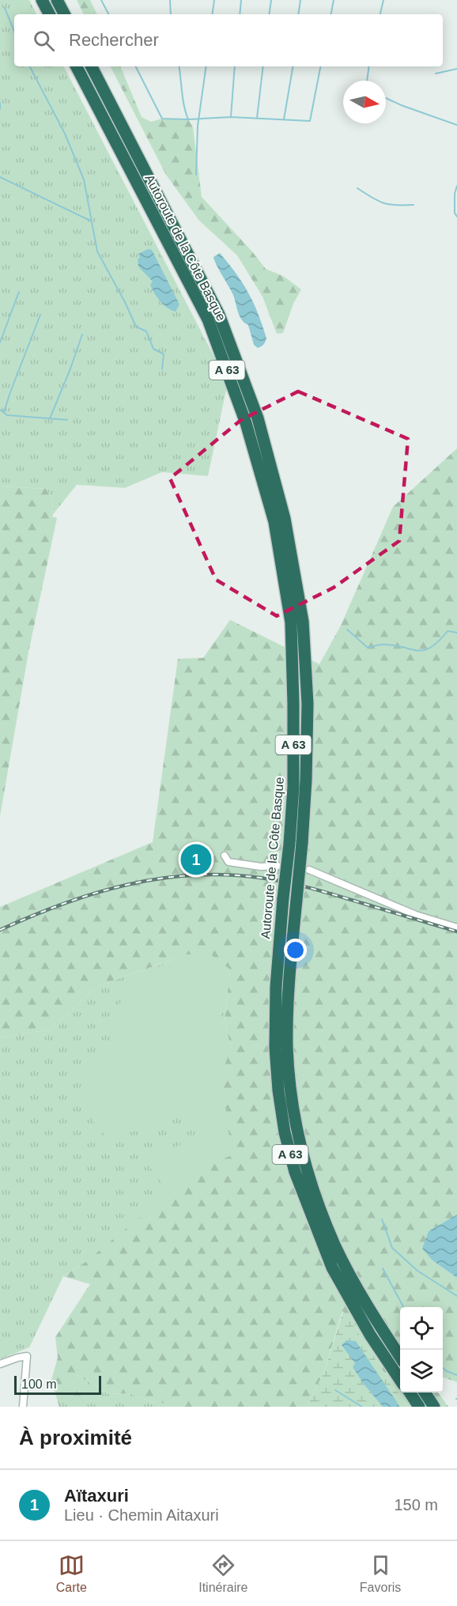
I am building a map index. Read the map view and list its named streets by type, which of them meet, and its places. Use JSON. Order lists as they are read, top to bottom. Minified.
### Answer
{"streets":{"highway":["Autoroute de la Côte Basque","A 63"]},"scale_bar":"100 m","north":"right","page":{"search":"Rechercher","pins":"1","scale":"100 m","heading":"À proximité","list":[{"mark":"1","name":"Aïtaxuri","note":"Lieu · Chemin Aitaxuri","value":"150 m"}],"nav":["Carte","Itinéraire","Favoris"]}}
